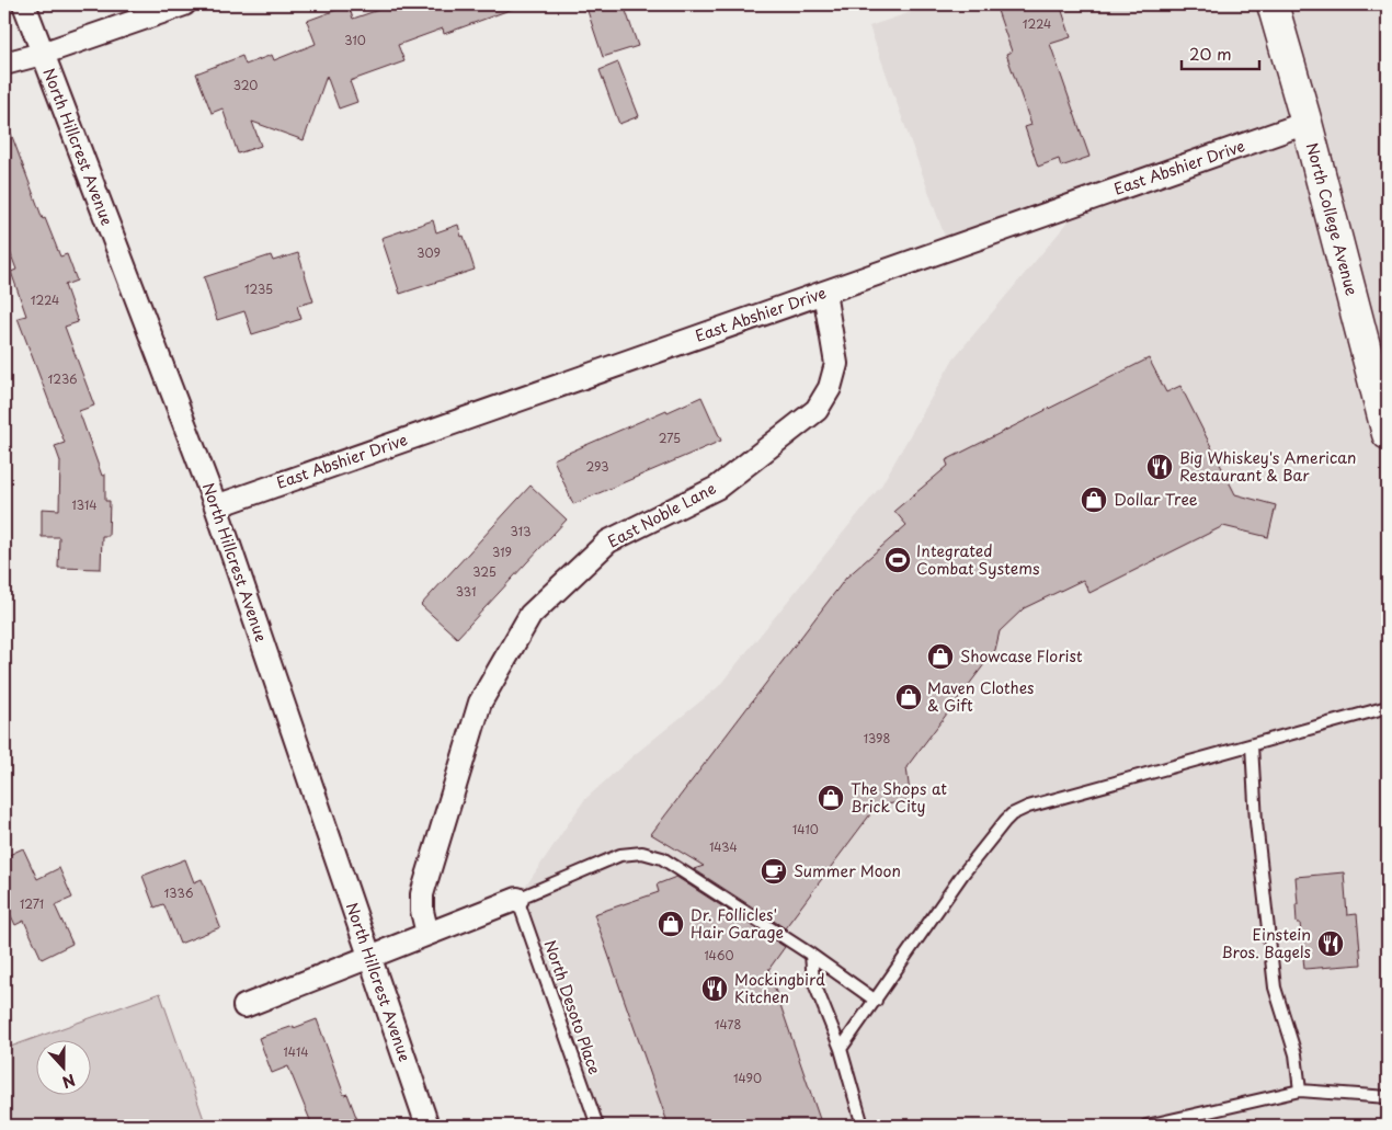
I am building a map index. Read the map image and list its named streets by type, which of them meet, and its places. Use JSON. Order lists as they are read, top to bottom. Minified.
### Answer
{"streets":{"main road":["North College Avenue"],"street":["North Hillcrest Avenue","East Abshier Drive","East Noble Lane"],"lane":["North Desoto Place"]},"crossings":[["North Hillcrest Avenue","East Abshier Drive"],["East Abshier Drive","North College Avenue"],["East Abshier Drive","East Noble Lane"]],"places":{"restaurant":["Big Whiskey's American Restaurant & Bar","Einstein Bros. Bagels","Mockingbird Kitchen"],"shop":["Dollar Tree","Showcase Florist","Maven Clothes & Gift","The Shops at Brick City","Dr. Follicles' Hair Garage"],"sports":["Integrated Combat Systems"],"cafe":["Summer Moon"]},"house_numbers":["1224","310","320","309","1235","1224","1236","275","293","1314","313","319","325","331","1398","1410","1434","1336","1271","1460","1478","1414","1490"],"scale_bar":"20 m","north":"bottom"}
